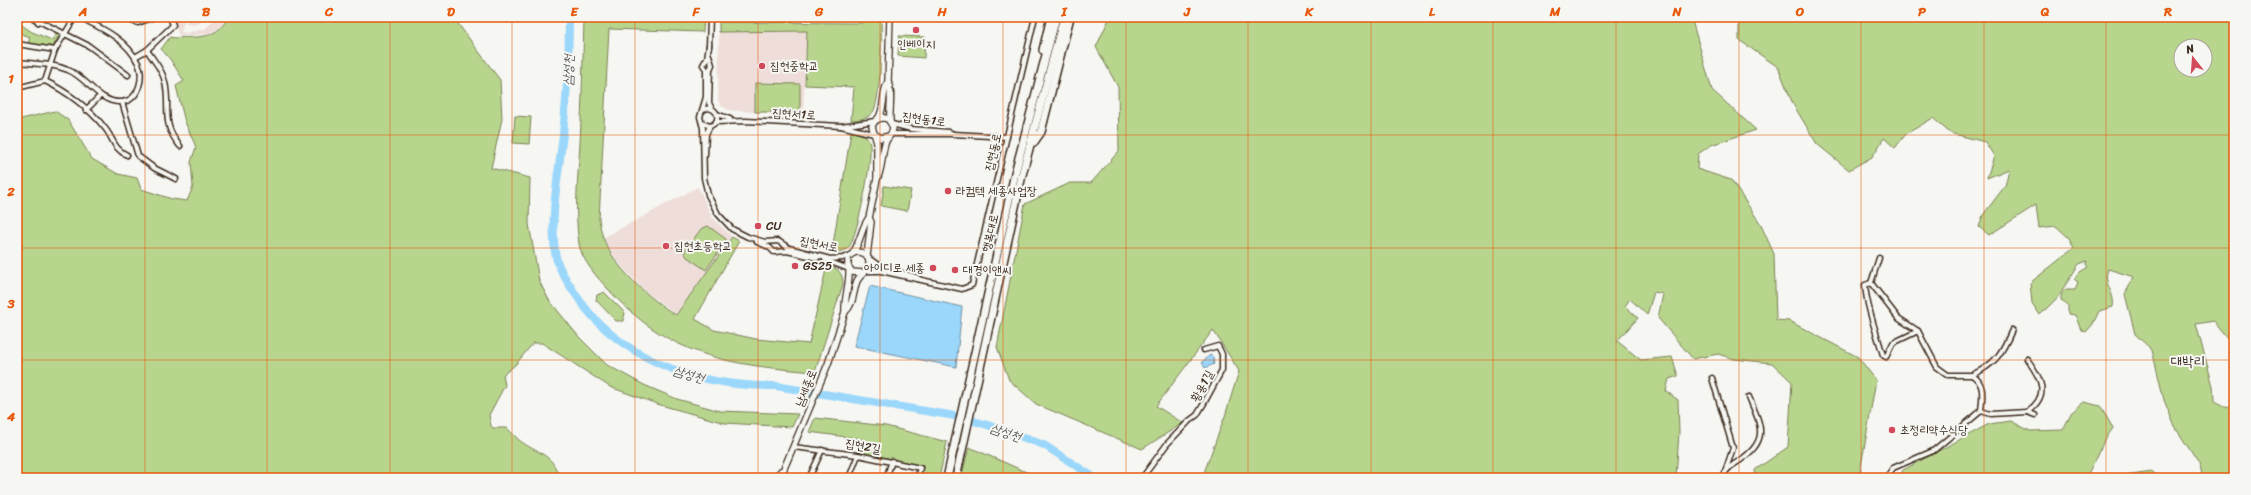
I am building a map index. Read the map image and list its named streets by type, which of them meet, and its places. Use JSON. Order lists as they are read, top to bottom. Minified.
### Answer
{"streets":{"highway":["행복대로"],"street":["집현서1로","집현동1로","집현동로","집현서로","황용1길","남세종로","집현2길"]},"crossings":[["집현서1로","집현동1로"],["집현동1로","집현동로"],["집현동로","집현서로"],["집현동로","남세종로"],["집현서로","남세종로"],["남세종로","집현2길"]],"districts":["대박리"],"water":["삼성천"],"places":["인베이지","집현중학교","라컴텍 세종사업장","CU","집현초등학교","GS25","아이디로 세종","대경이앤씨","초정리약수식당"],"north":"top","grid":{"columns":["A","B","C","D","E","F","G","H","I","J","K","L","M","N","O","P","Q","R"],"rows":["1","2","3","4"]}}
